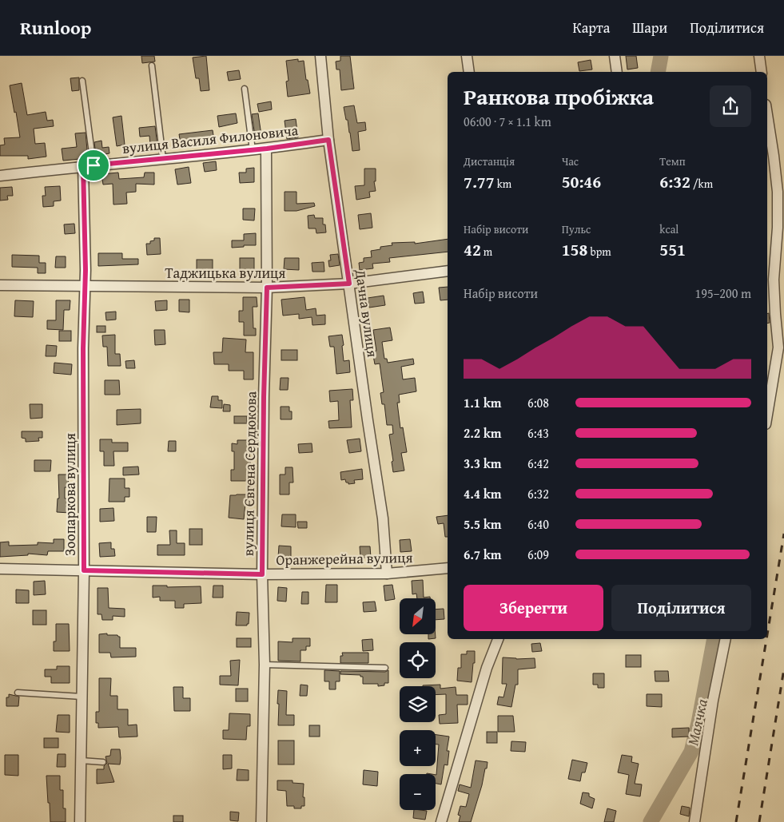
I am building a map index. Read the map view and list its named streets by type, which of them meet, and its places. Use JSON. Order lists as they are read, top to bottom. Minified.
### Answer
{"streets":{"street":["вулиця Василя Филоновича","Таджицька вулиця","Дачна вулиця","вулиця Євгена Сердюкова","Зоопаркова вулиця","Оранжерейна вулиця"]},"crossings":[["вулиця Василя Филоновича","Дачна вулиця"],["вулиця Василя Филоновича","вулиця Євгена Сердюкова"],["вулиця Василя Филоновича","Зоопаркова вулиця"],["Таджицька вулиця","Дачна вулиця"],["Таджицька вулиця","вулиця Євгена Сердюкова"],["Таджицька вулиця","Зоопаркова вулиця"],["Дачна вулиця","Оранжерейна вулиця"],["вулиця Євгена Сердюкова","Оранжерейна вулиця"],["Зоопаркова вулиця","Оранжерейна вулиця"]],"water":["Маячка"],"north":"bottom left","page":{"header":"Runloop","nav":["Карта","Шари","Поділитися"],"heading":["Ранкова пробіжка","06:00 · 7 × 1.1 km"],"stats":[["Дистанція","7.77 km"],["Час","50:46"],["Темп","6:32 /km"],["Набір висоти","42 m"],["Пульс","158 bpm"],["kcal","551"]],"chart":["Набір висоти","195–200 m"],"list":[{"name":"1.1 km","note":"6:08"},{"name":"2.2 km","note":"6:43"},{"name":"3.3 km","note":"6:42"},{"name":"4.4 km","note":"6:32"},{"name":"5.5 km","note":"6:40"},{"name":"6.7 km","note":"6:09"}],"buttons":["Зберегти","Поділитися"],"map_buttons":["+","−"]}}
